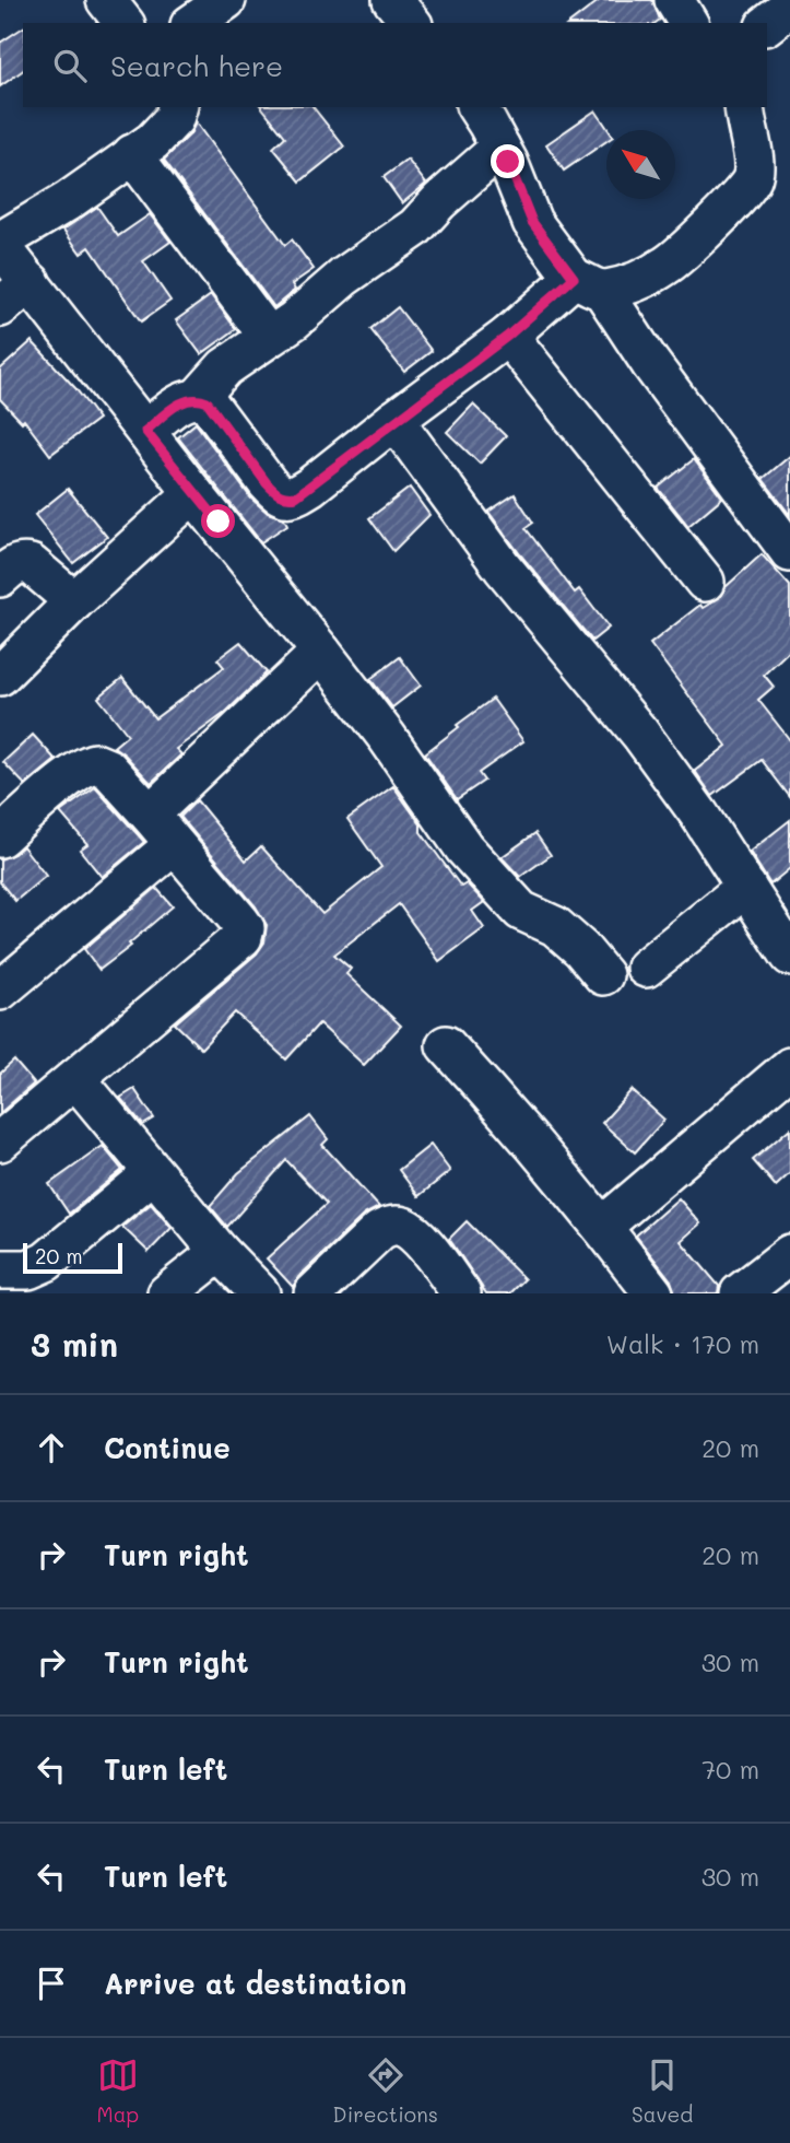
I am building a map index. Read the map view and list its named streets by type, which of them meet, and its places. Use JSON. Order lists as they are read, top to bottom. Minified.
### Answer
{"scale_bar":"20 m","north":"top left","page":{"search":"Search here","scale":"20 m","heading":["3 min","Walk · 170 m"],"list":[["Continue","20 m"],["Turn right","20 m"],["Turn right","30 m"],["Turn left","70 m"],["Turn left","30 m"],"Arrive at destination"],"nav":["Map","Directions","Saved"]}}
